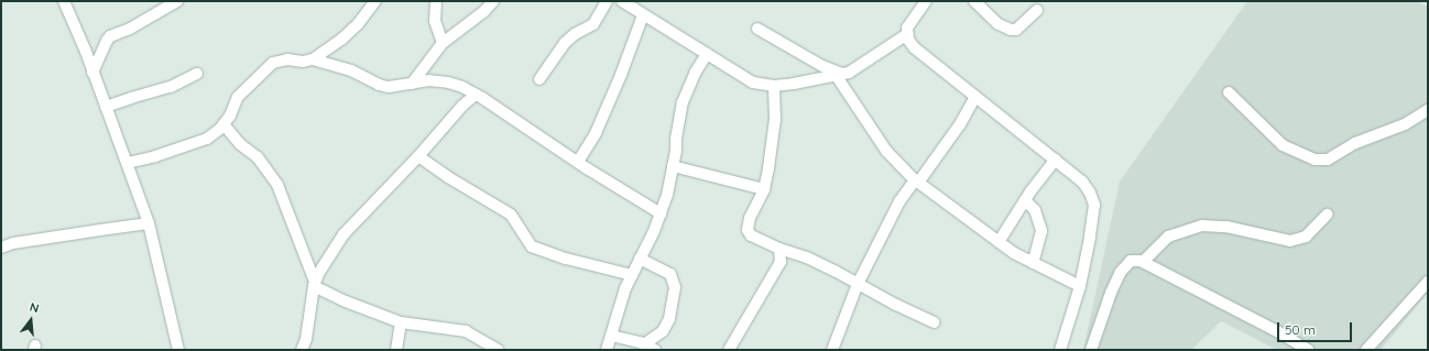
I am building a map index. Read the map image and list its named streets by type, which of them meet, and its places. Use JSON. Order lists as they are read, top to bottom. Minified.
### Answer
{"scale_bar":"50 m","north":"top"}
